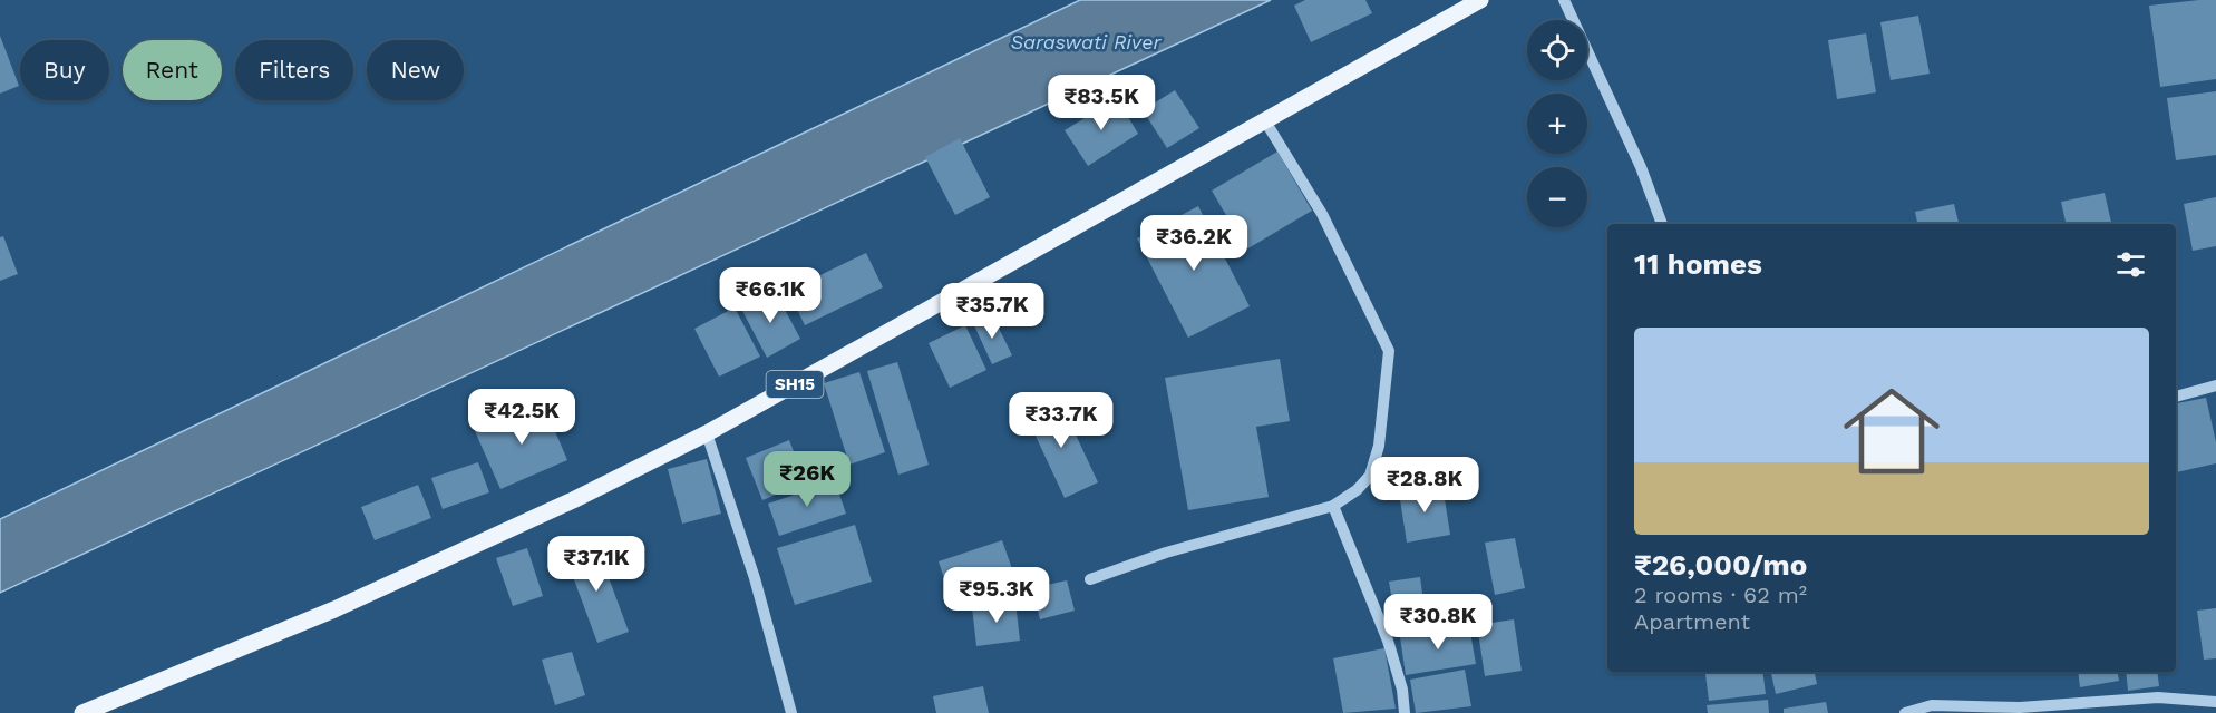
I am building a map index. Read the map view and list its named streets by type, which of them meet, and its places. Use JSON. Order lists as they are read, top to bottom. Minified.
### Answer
{"streets":{"main road":["SH15"]},"water":["Saraswati River"],"page":{"map_buttons":["+","−"],"chip":["Buy","Rent","Filters","New"],"price":["₹83.5K","₹36.2K","₹66.1K","₹35.7K","₹42.5K","₹33.7K","₹26K","₹28.8K","₹37.1K","₹95.3K","₹30.8K"],"heading":"11 homes","list":[{"name":"₹26,000/mo","note":"2 rooms · 62 m² · Apartment"}]}}
